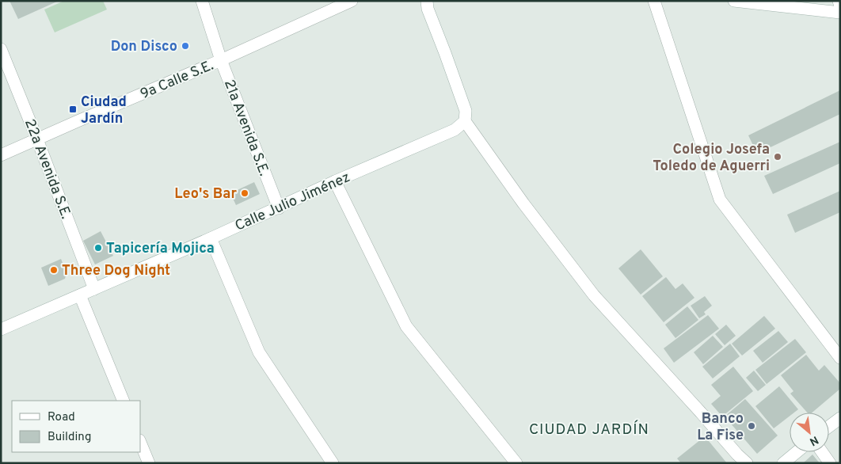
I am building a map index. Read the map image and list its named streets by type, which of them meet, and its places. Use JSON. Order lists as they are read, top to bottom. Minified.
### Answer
{"streets":{"street":["9a Calle S.E.","21a Avenida S.E.","22a Avenida S.E.","Calle Julio Jiménez"]},"crossings":[["9a Calle S.E.","21a Avenida S.E."],["9a Calle S.E.","22a Avenida S.E."],["21a Avenida S.E.","Calle Julio Jiménez"],["22a Avenida S.E.","Calle Julio Jiménez"]],"districts":["CIUDAD JARDÍN"],"places":{"other":["Don Disco","Colegio Josefa Toledo de Aguerri","Leo's Bar","Tapicería Mojica","Three Dog Night","Banco La Fise"],"transit":["Ciudad Jardín"]},"legend":["Road","Building"],"north":"bottom right"}
